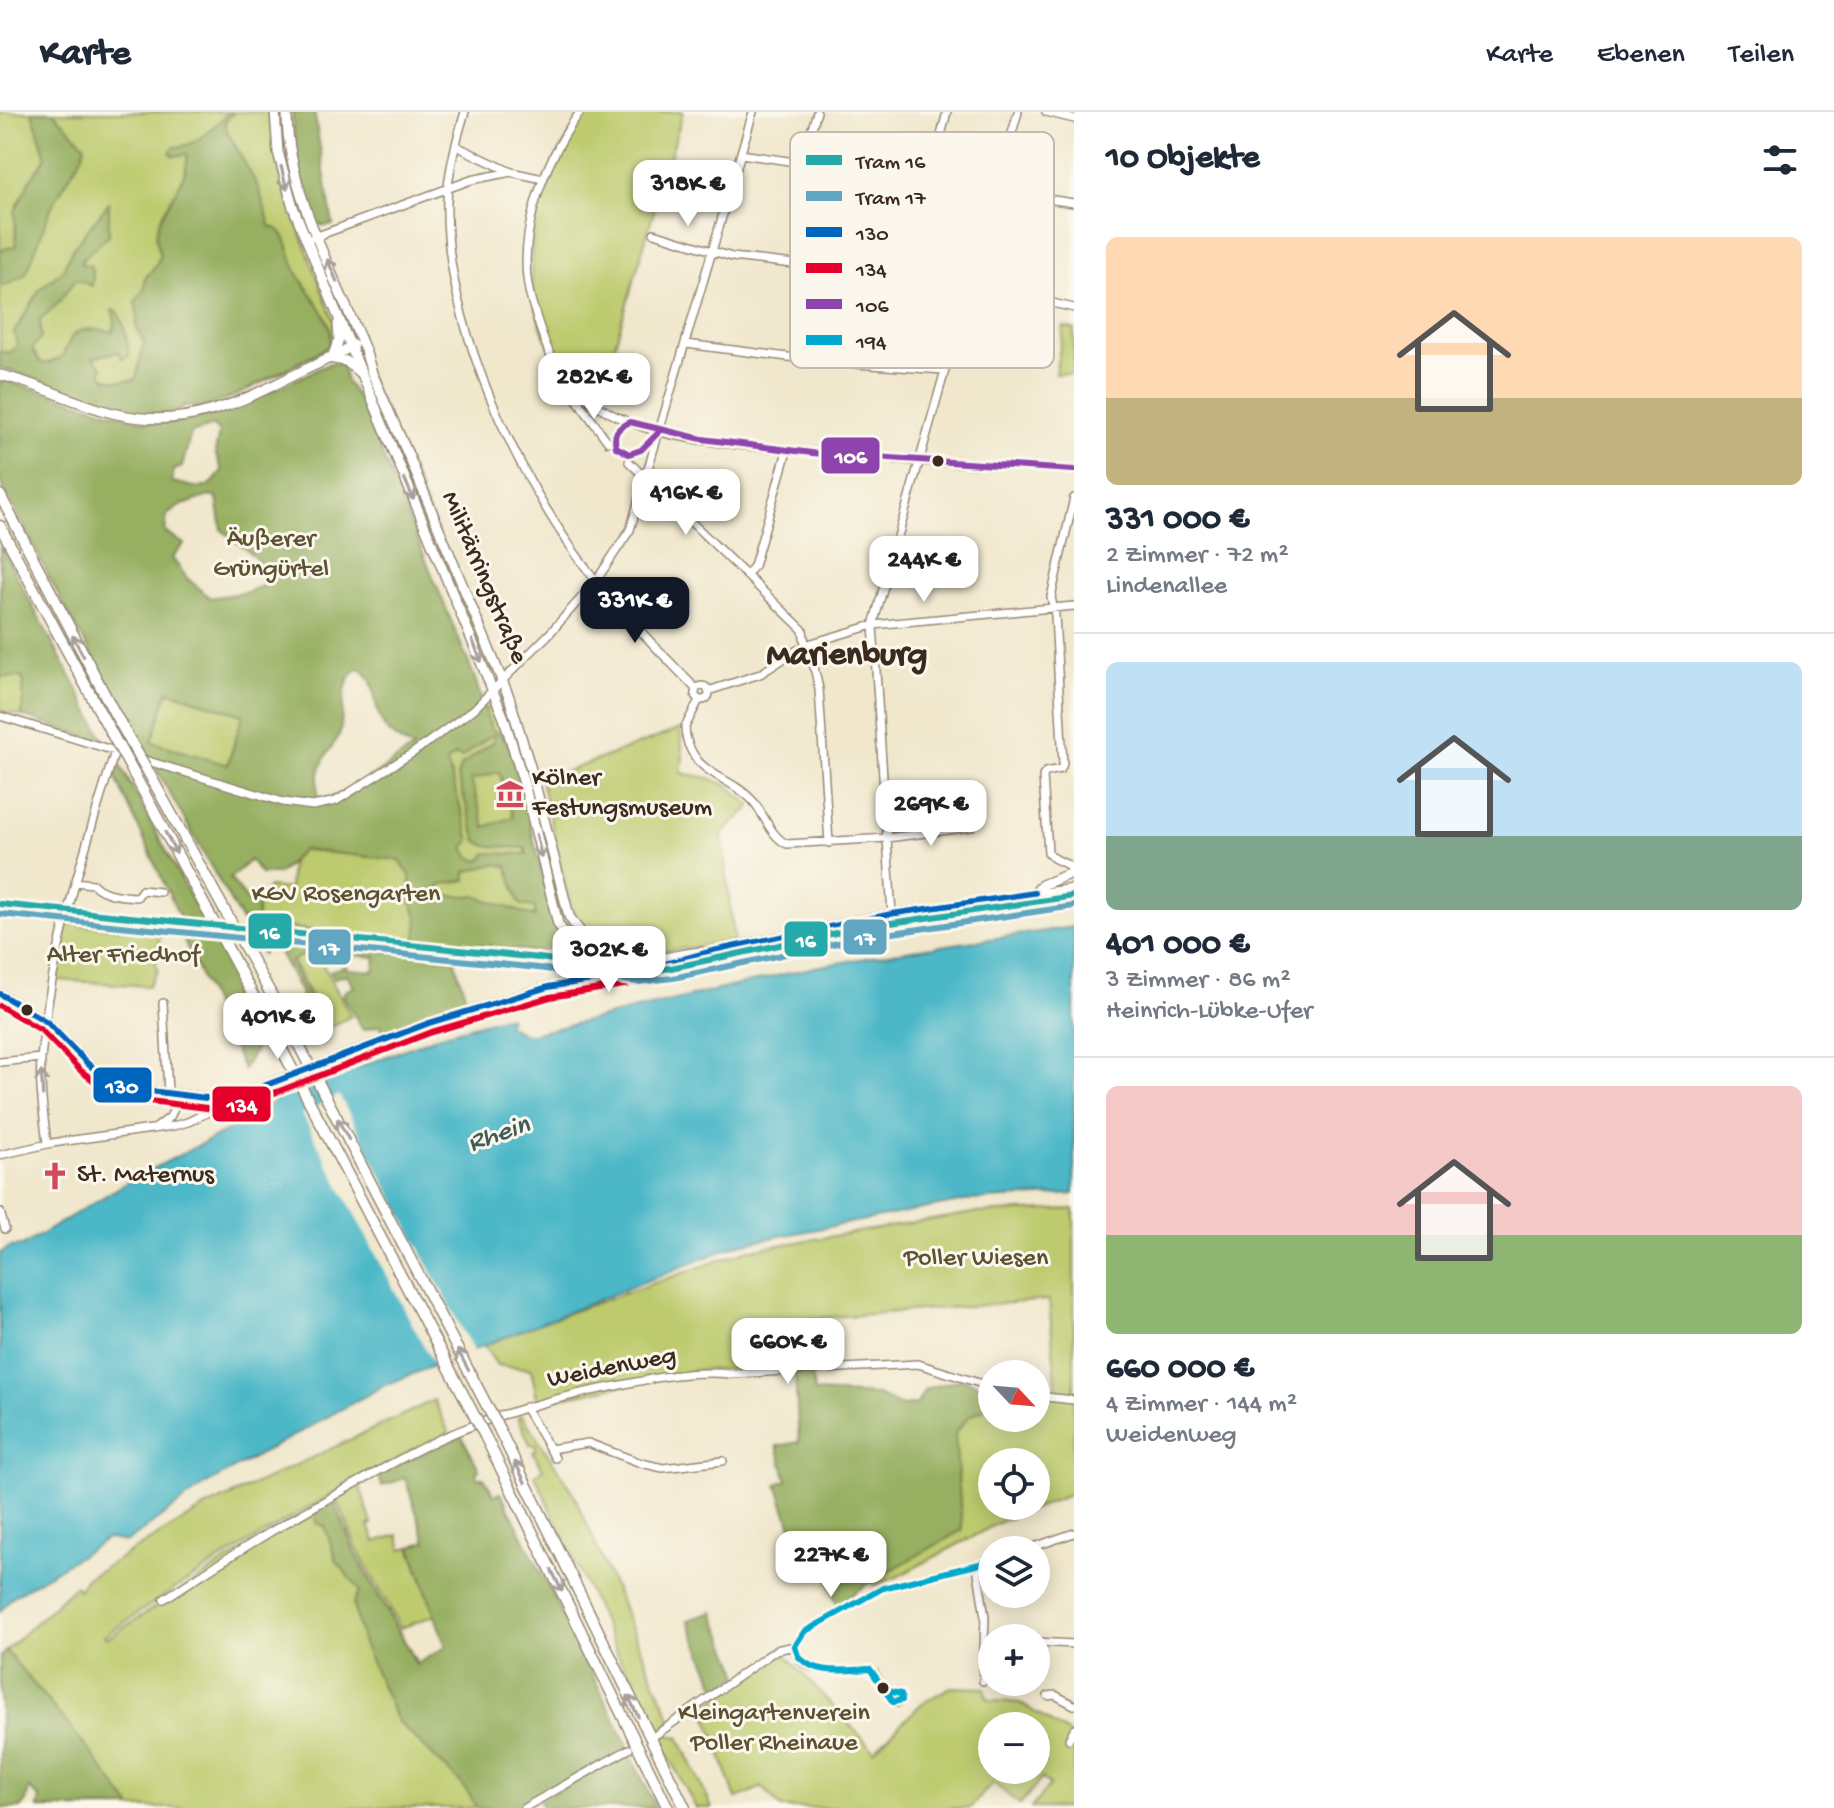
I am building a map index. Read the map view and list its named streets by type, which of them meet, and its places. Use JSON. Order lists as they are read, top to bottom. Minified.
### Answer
{"streets":{"main road":["Militärringstraße"],"street":["Weidenweg"]},"districts":["Marienburg"],"water":["Rhein"],"parks":["Äußerer Grüngürtel","KGV Rosengarten","Alter Friedhof","Poller Wiesen","Kleingartenverein Poller Rheinaue"],"places":{"museum":["Kölner Festungsmuseum"],"church":["St. Maternus"]},"lines":["transit line 106","transit line 130","tram line 16","transit line 134","tram line 17","transit line 194"],"legend":["Tram 16","Tram 17","130","134","106","194"],"north":"bottom right","page":{"header":"Karte","nav":["Karte","Ebenen","Teilen"],"heading":"10 Objekte","price":["318K €","282K €","416K €","244K €","331K €","269K €","302K €","401K €","660K €","227K €"],"list":[{"name":"331 000 €","note":"2 Zimmer · 72 m² · Lindenallee"},{"name":"401 000 €","note":"3 Zimmer · 86 m² · Heinrich-Lübke-Ufer"},{"name":"660 000 €","note":"4 Zimmer · 144 m² · Weidenweg"}],"map_buttons":["+","−"]}}
